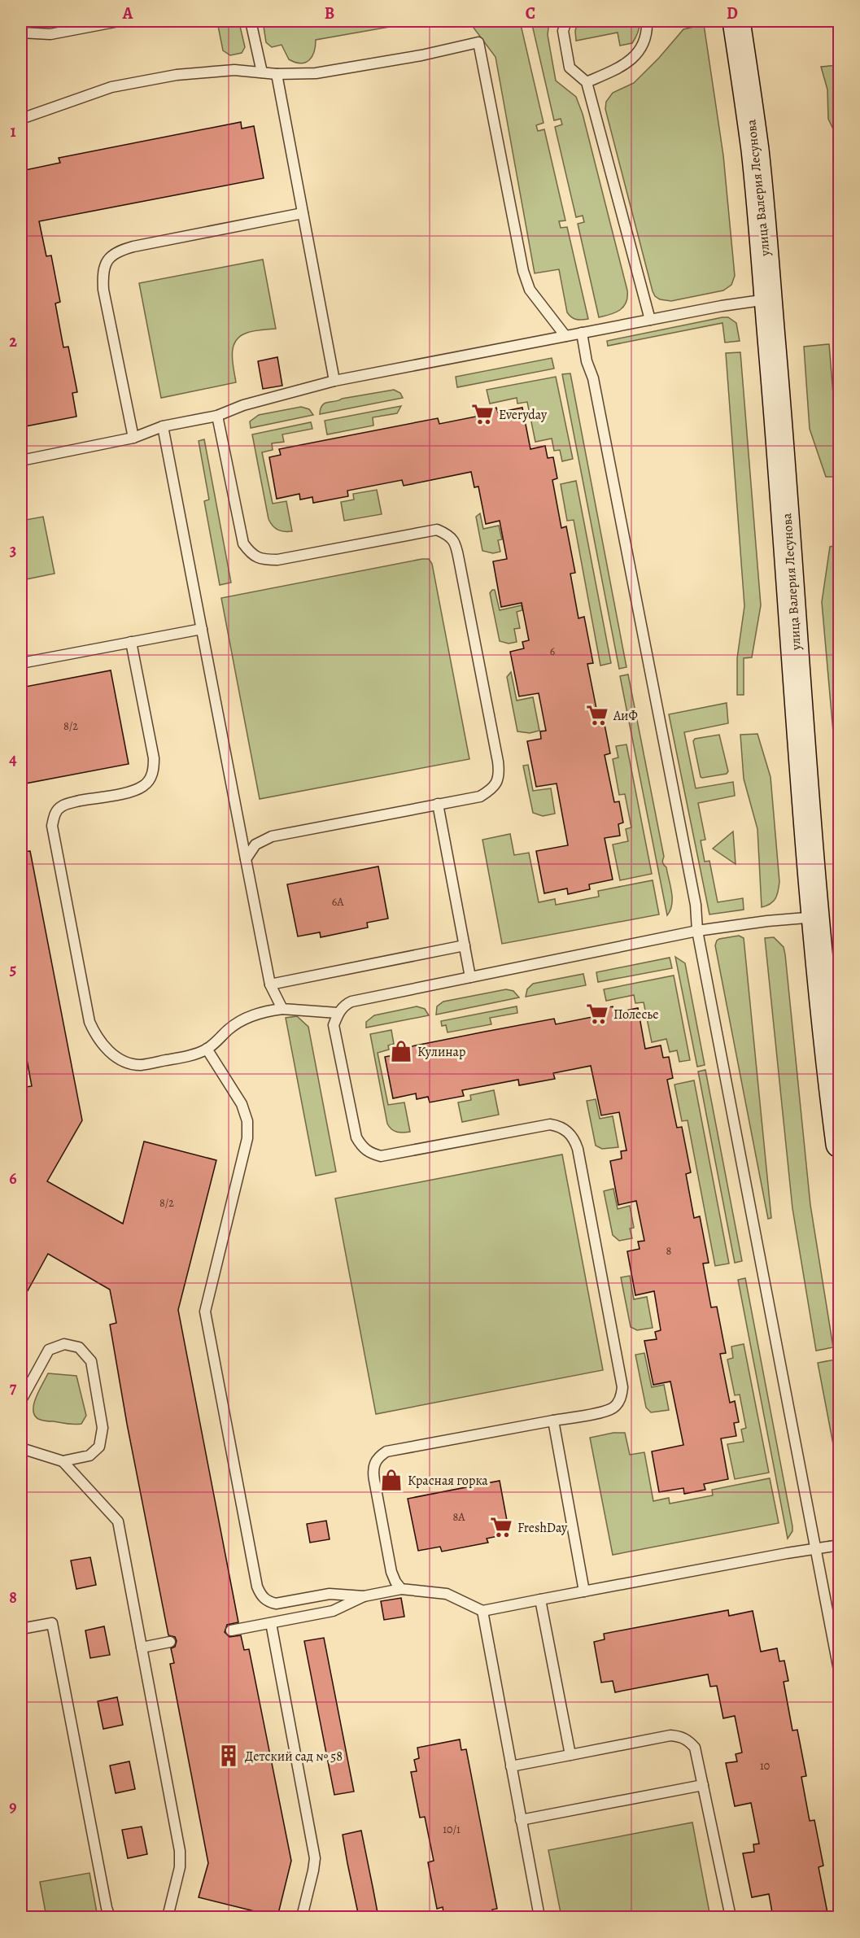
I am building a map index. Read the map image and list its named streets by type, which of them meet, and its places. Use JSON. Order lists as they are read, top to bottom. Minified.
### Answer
{"streets":{"main road":["улица Валерия Лесунова"]},"places":{"supermarket":["Everyday","АиФ","Полесье","FreshDay"],"shop":["Кулинар","Красная горка"],"building":["Детский сад № 58"]},"house_numbers":["6","8/2","6А","8/2","8","8А","10","10/1"],"grid":{"columns":["A","B","C","D"],"rows":["1","2","3","4","5","6","7","8","9"]}}
